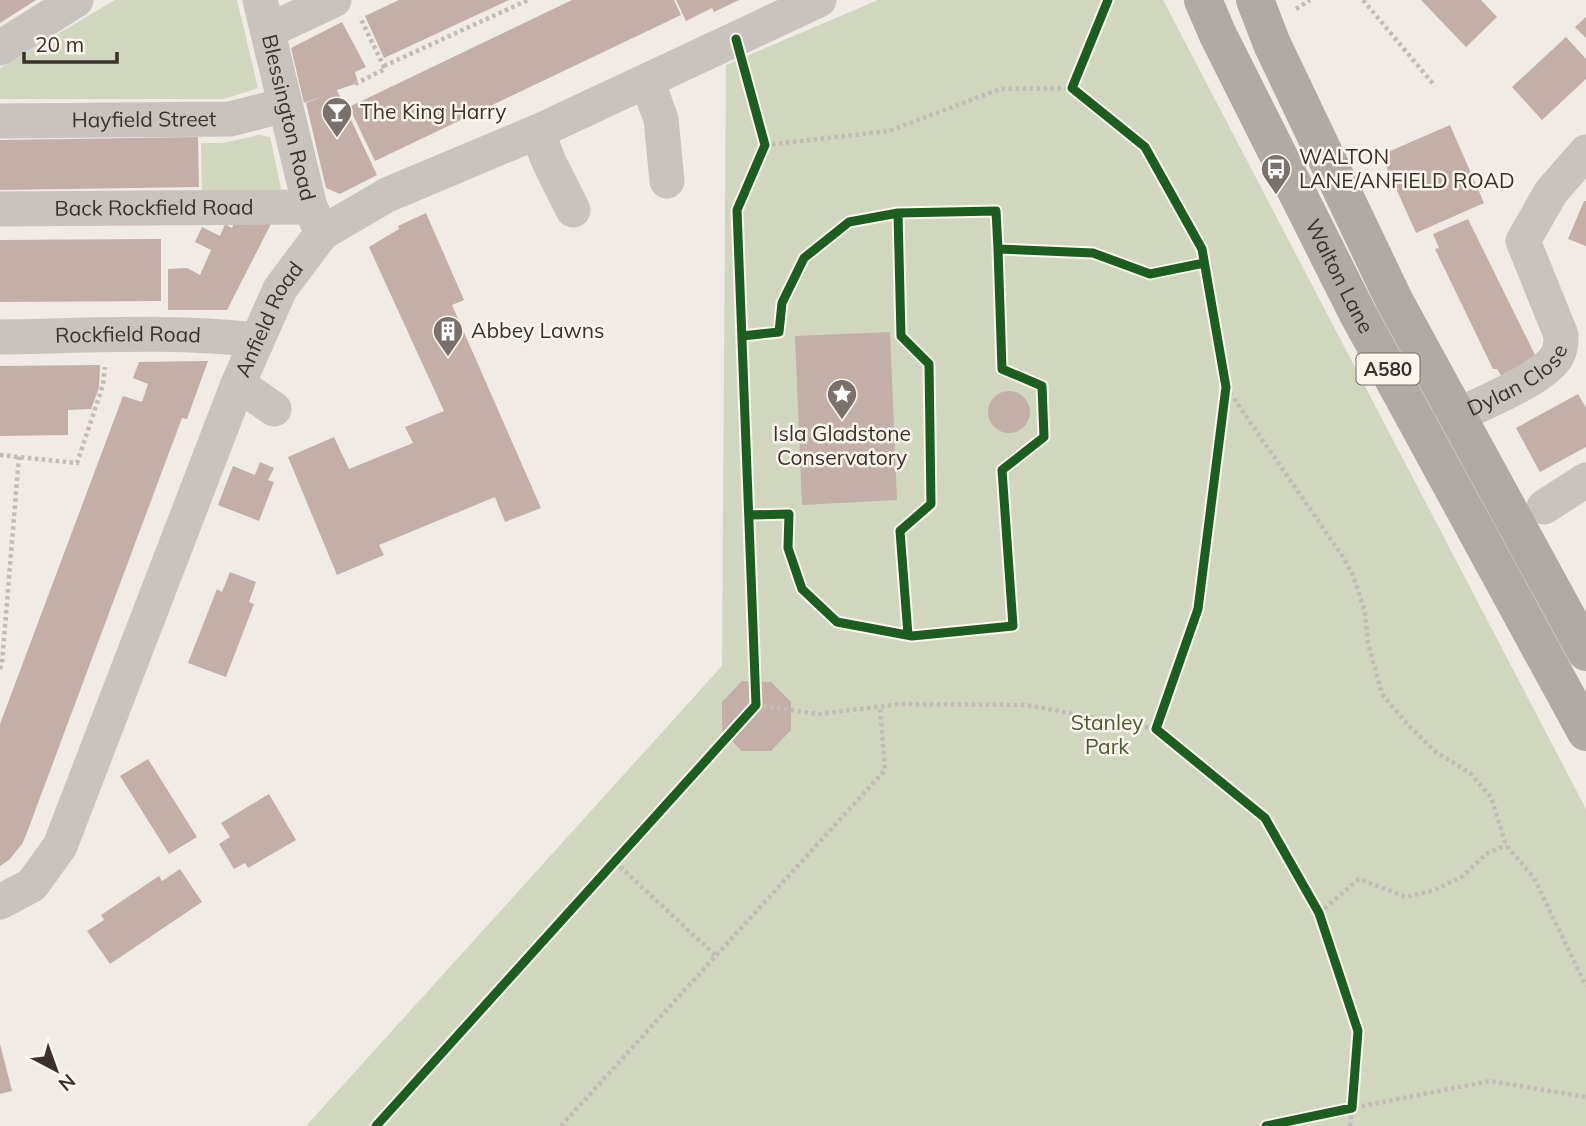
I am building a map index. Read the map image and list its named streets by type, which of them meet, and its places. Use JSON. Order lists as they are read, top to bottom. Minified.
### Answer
{"streets":{"highway":["Walton Lane","A580"],"street":["Blessington Road","Hayfield Street","Back Rockfield Road","Anfield Road","Rockfield Road","Dylan Close"]},"crossings":[["Blessington Road","Hayfield Street"],["Blessington Road","Back Rockfield Road"],["Blessington Road","Anfield Road"],["Back Rockfield Road","Anfield Road"],["Walton Lane","Dylan Close"],["Anfield Road","Rockfield Road"]],"parks":["Stanley Park"],"places":{"bar":["The King Harry"],"bus stop":["WALTON LANE/ANFIELD ROAD"],"building":["Abbey Lawns"],"place":["Isla Gladstone Conservatory"]},"scale_bar":"20 m","north":"bottom right"}
